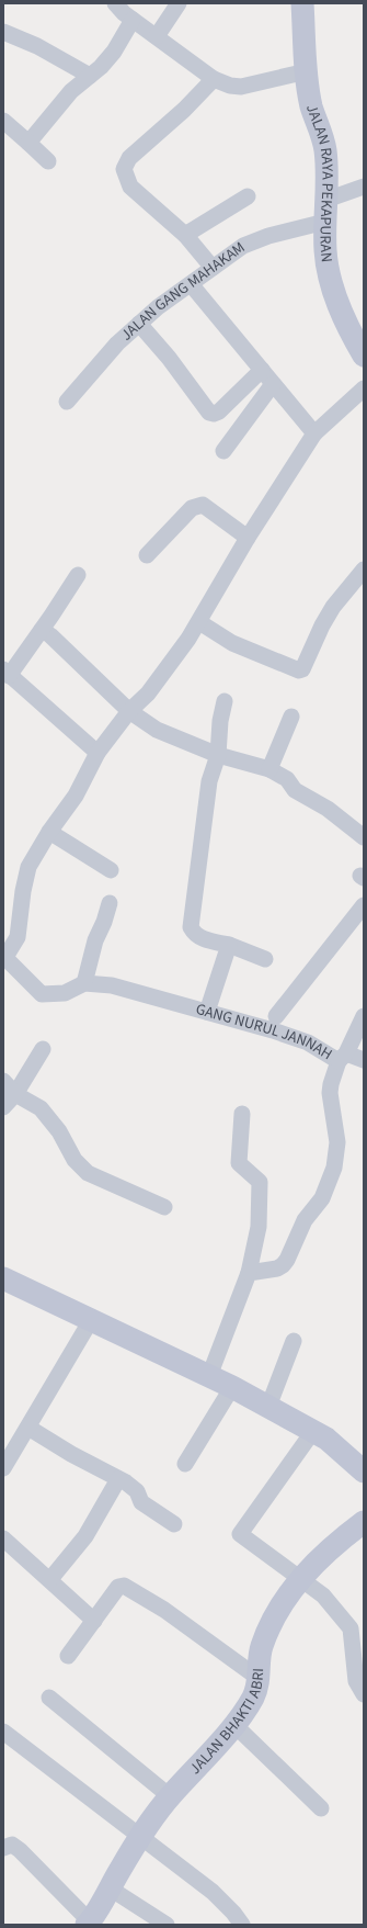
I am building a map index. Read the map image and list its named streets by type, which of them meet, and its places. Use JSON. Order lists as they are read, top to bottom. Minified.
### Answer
{"streets":{"street":["JALAN RAYA PEKAPURAN","JALAN GANG MAHAKAM","GANG NURUL JANNAH","JALAN BHAKTI ABRI"]},"crossings":[["JALAN RAYA PEKAPURAN","JALAN GANG MAHAKAM"]]}
